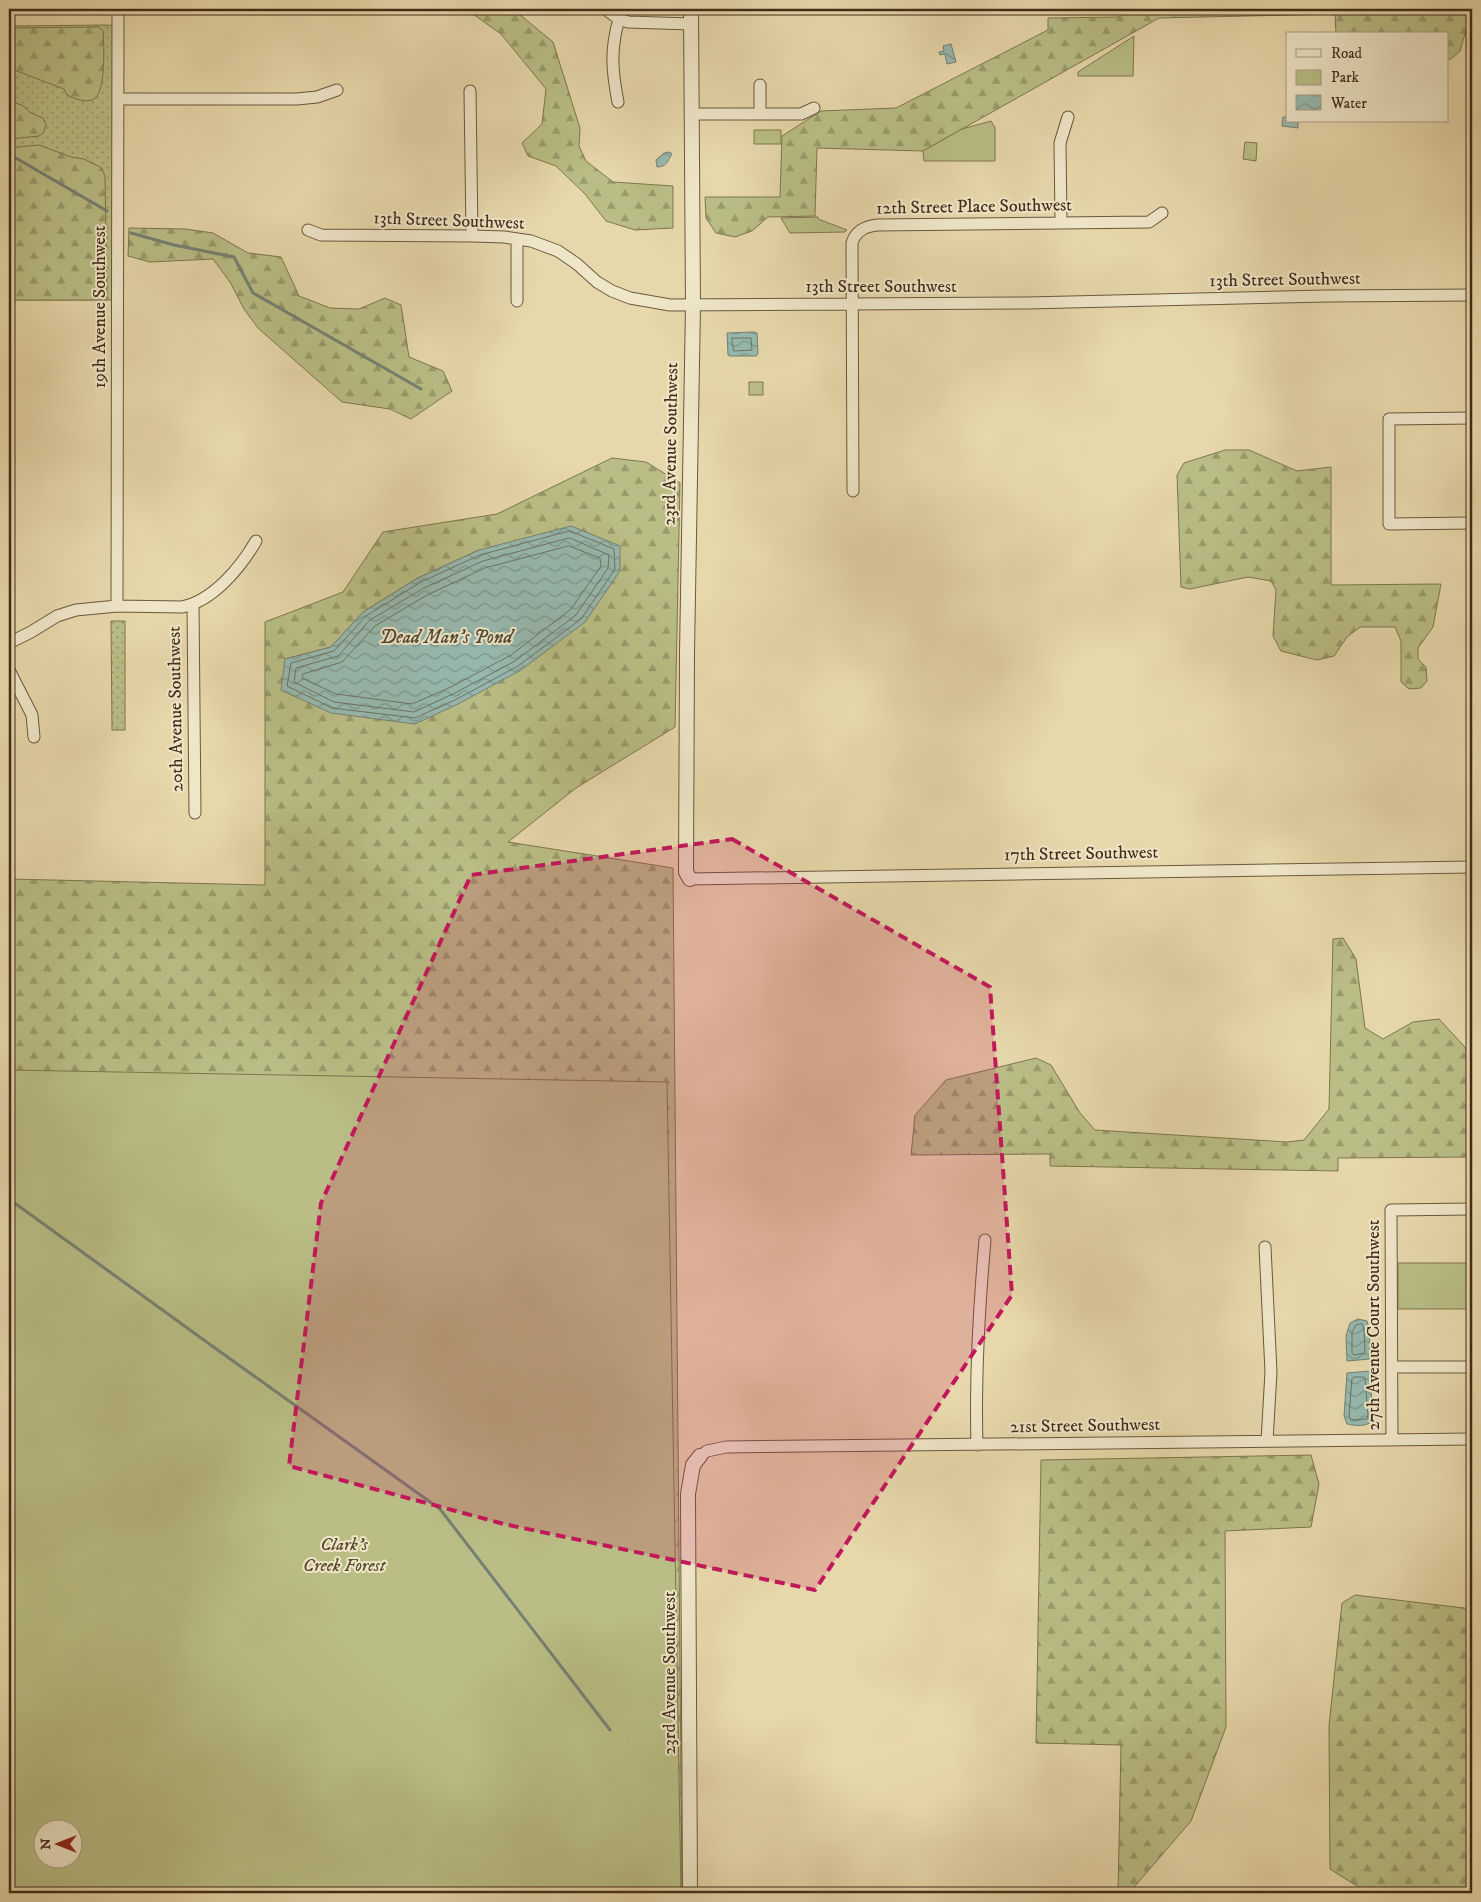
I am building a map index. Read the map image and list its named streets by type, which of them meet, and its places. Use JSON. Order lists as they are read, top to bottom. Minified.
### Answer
{"streets":{"street":["12th Street Place Southwest","13th Street Southwest","19th Avenue Southwest","23rd Avenue Southwest","20th Avenue Southwest","17th Street Southwest","27th Avenue Court Southwest","21st Street Southwest"]},"crossings":[["12th Street Place Southwest","13th Street Southwest"],["13th Street Southwest","23rd Avenue Southwest"],["23rd Avenue Southwest","17th Street Southwest"],["23rd Avenue Southwest","21st Street Southwest"],["27th Avenue Court Southwest","21st Street Southwest"]],"water":["Dead Man's Pond"],"parks":["Clark's Creek Forest"],"legend":["Road","Park","Water"],"north":"left"}
